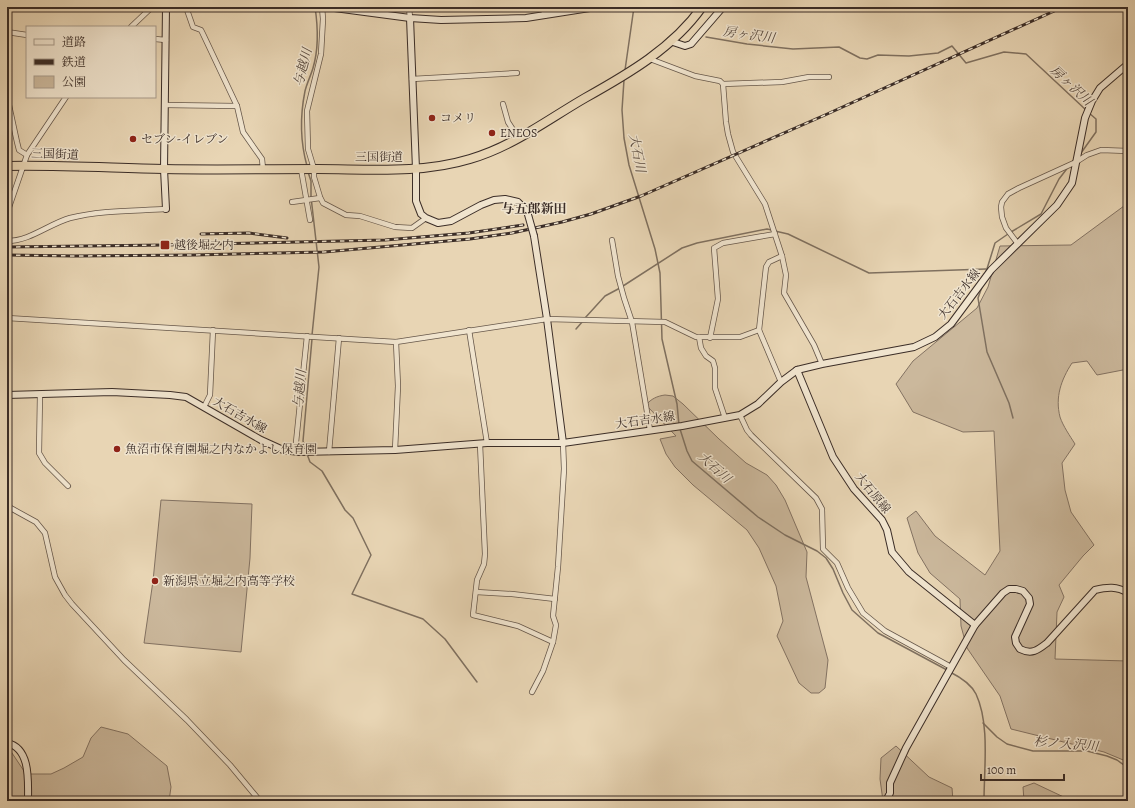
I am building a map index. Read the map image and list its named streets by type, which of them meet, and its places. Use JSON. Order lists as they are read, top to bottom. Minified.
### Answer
{"streets":{"highway":["三国街道"],"main road":["大石吉水線","大石原線"]},"crossings":[["大石吉水線","大石原線"]],"districts":["与五郎新田"],"water":["房ヶ沢川","与越川","大石川","杉ノ入沢川"],"places":{"other":["コメリ","ENEOS","セブン-イレブン","魚沼市保育園堀之内なかよし保育園","新潟県立堀之内高等学校"],"transit":["越後堀之内"]},"legend":["道路","鉄道","公園"],"scale_bar":"100 m"}
